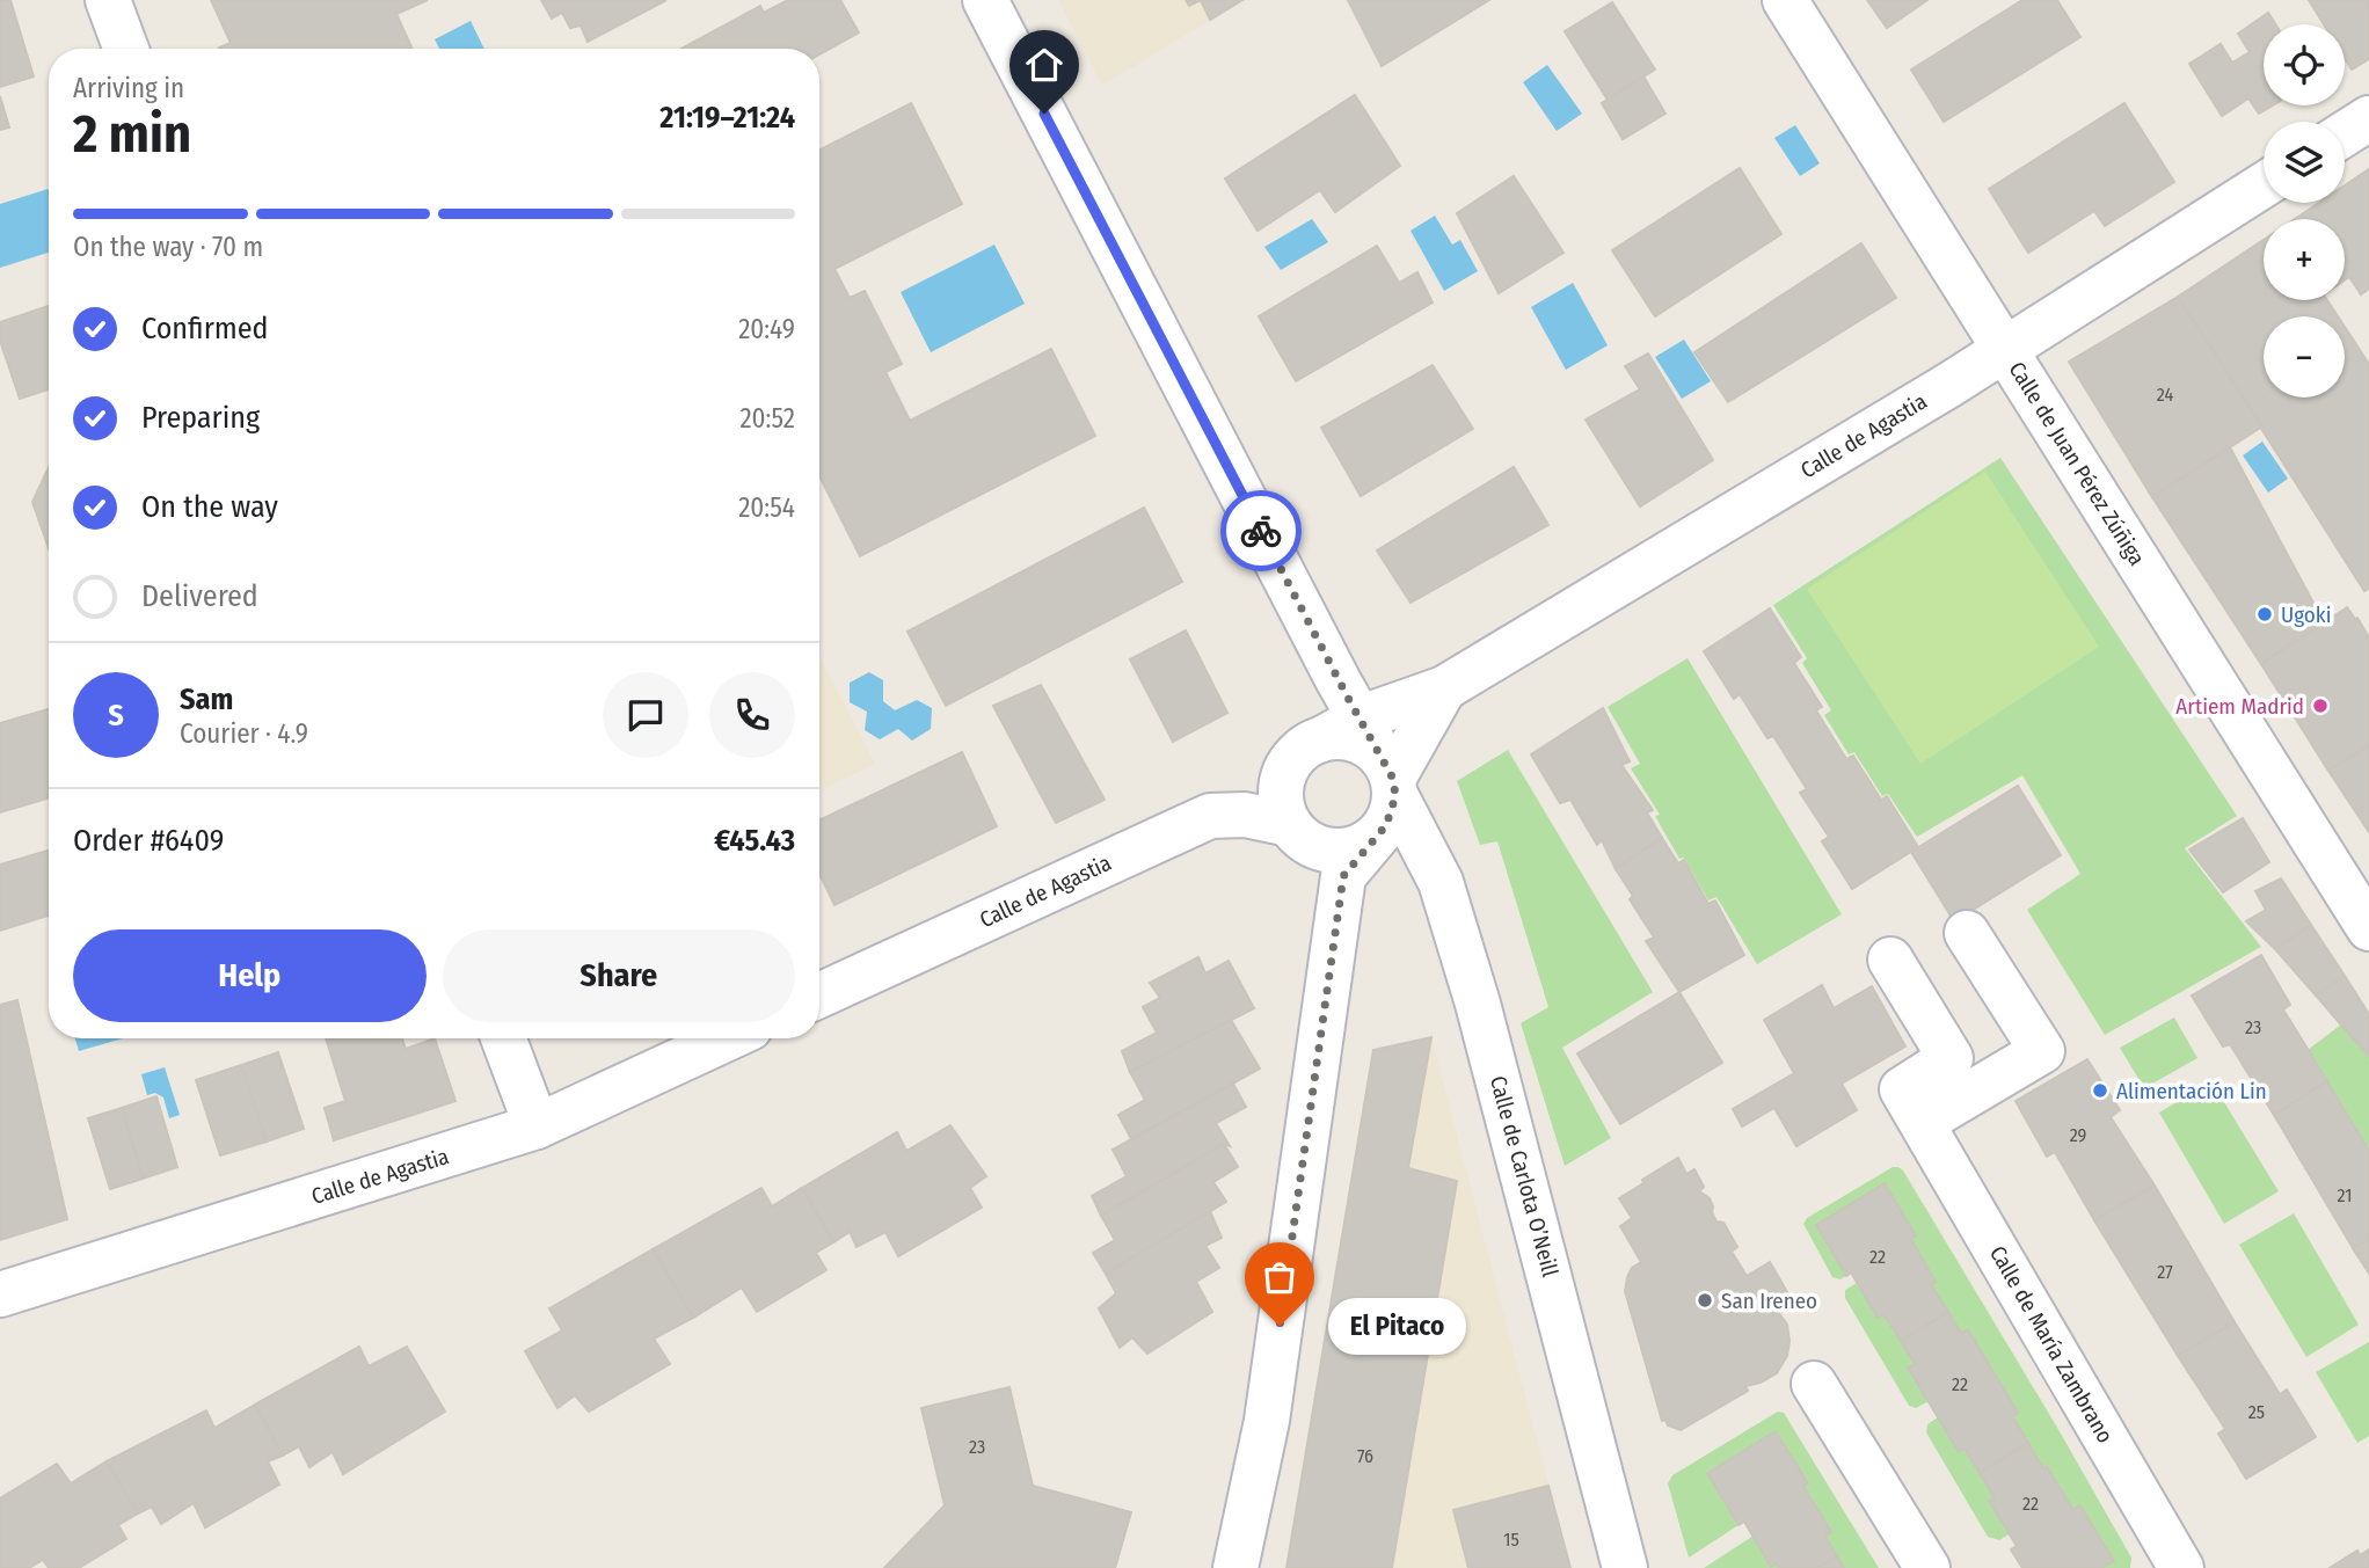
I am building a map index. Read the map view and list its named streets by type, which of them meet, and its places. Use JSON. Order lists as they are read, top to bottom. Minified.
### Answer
{"streets":{"street":["Calle de Agastia","Calle de Juan Pérez Zúñiga","Calle de Carlota O’Neill","Calle de María Zambrano"]},"crossings":[["Calle de Agastia","Calle de Juan Pérez Zúñiga"],["Calle de Agastia","Calle de Carlota O’Neill"]],"places":["Ugoki","Artiem Madrid","Alimentación Lin","San Ireneo","El Pitaco"],"house_numbers":["24","23","29","21","22","27","22","25","23","76","22","15"],"page":{"map_buttons":["+","−"],"heading":["2 min","Arriving in","21:19–21:24"],"panel":["Sam","Courier · 4.9","Order #6409","€45.43"],"bar":"On the way · 70 m","list":[["Confirmed","20:49"],["Preparing","20:52"],["On the way","20:54"],"Delivered"],"round":"S","buttons":["Help","Share"],"bubble":"El Pitaco"}}
